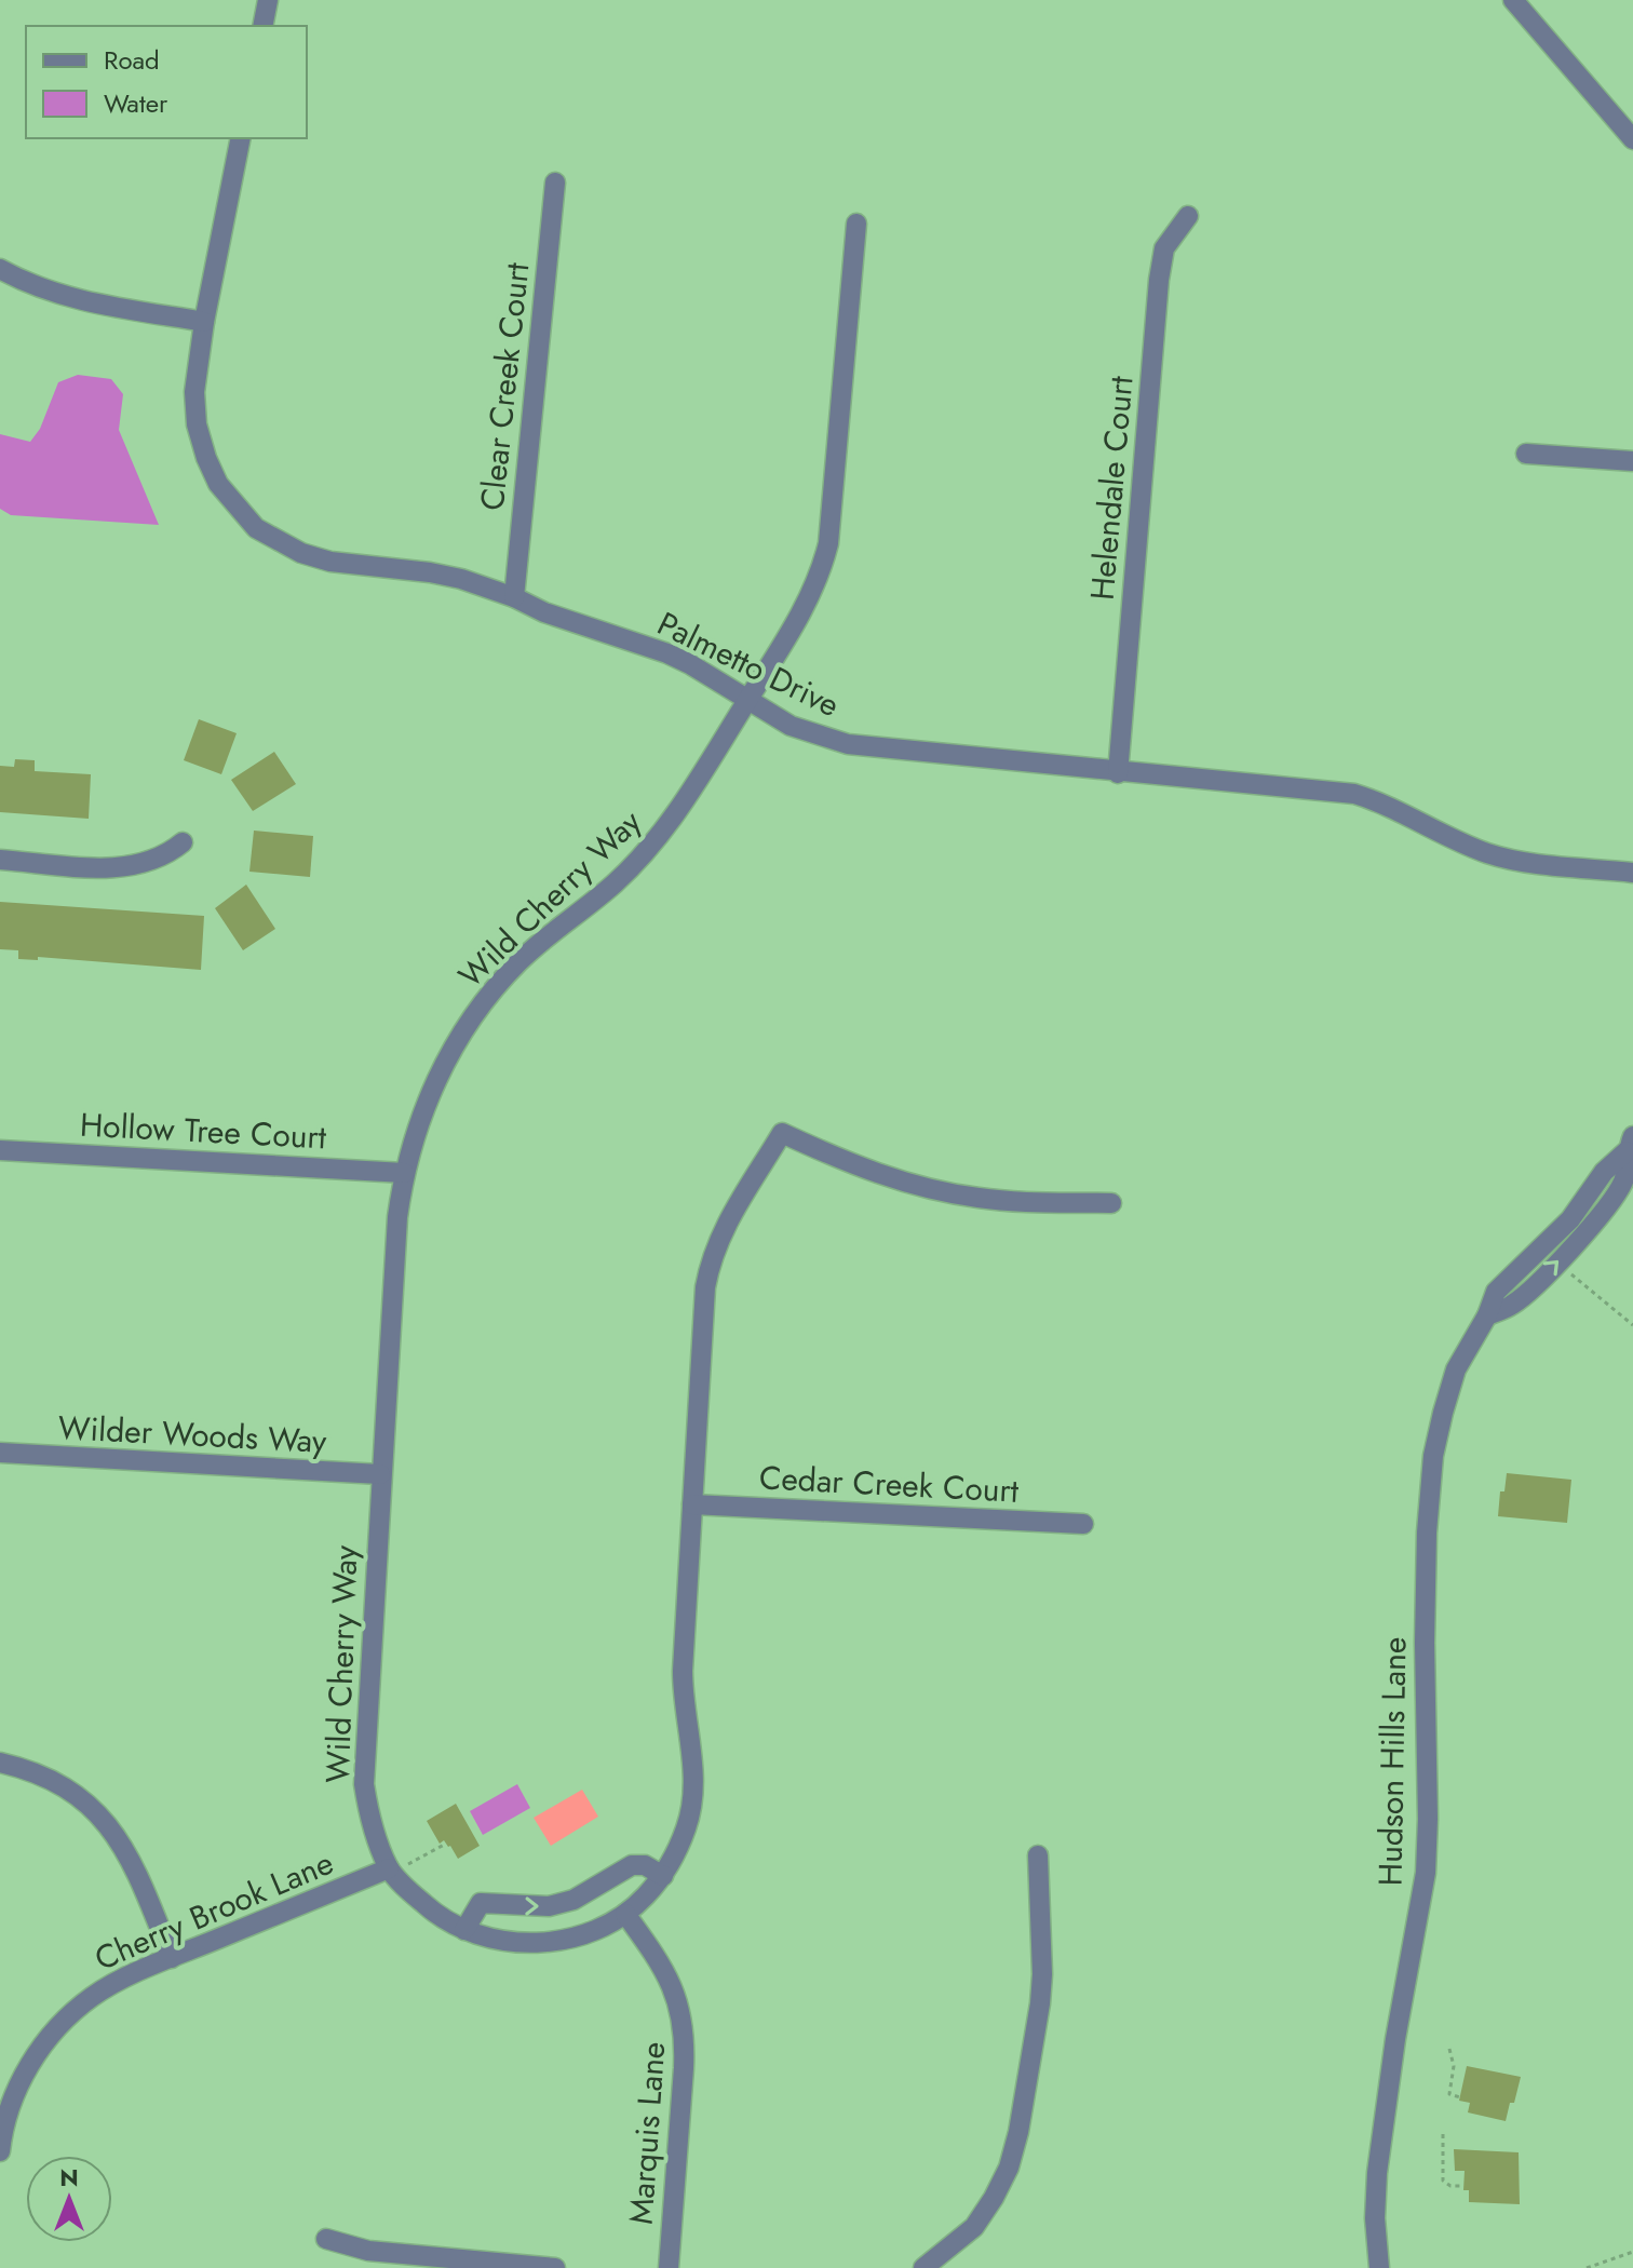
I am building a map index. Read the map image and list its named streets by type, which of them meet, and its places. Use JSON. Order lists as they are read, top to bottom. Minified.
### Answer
{"streets":{"street":["Clear Creek Court","Helendale Court","Palmetto Drive","Wild Cherry Way","Hollow Tree Court","Wilder Woods Way","Cedar Creek Court","Hudson Hills Lane","Cherry Brook Lane","Marquis Lane"]},"crossings":[["Clear Creek Court","Palmetto Drive"],["Helendale Court","Palmetto Drive"],["Palmetto Drive","Wild Cherry Way"],["Wild Cherry Way","Hollow Tree Court"],["Wild Cherry Way","Wilder Woods Way"],["Wild Cherry Way","Cedar Creek Court"],["Wild Cherry Way","Cherry Brook Lane"],["Wild Cherry Way","Marquis Lane"]],"legend":["Road","Water"],"north":"top"}
